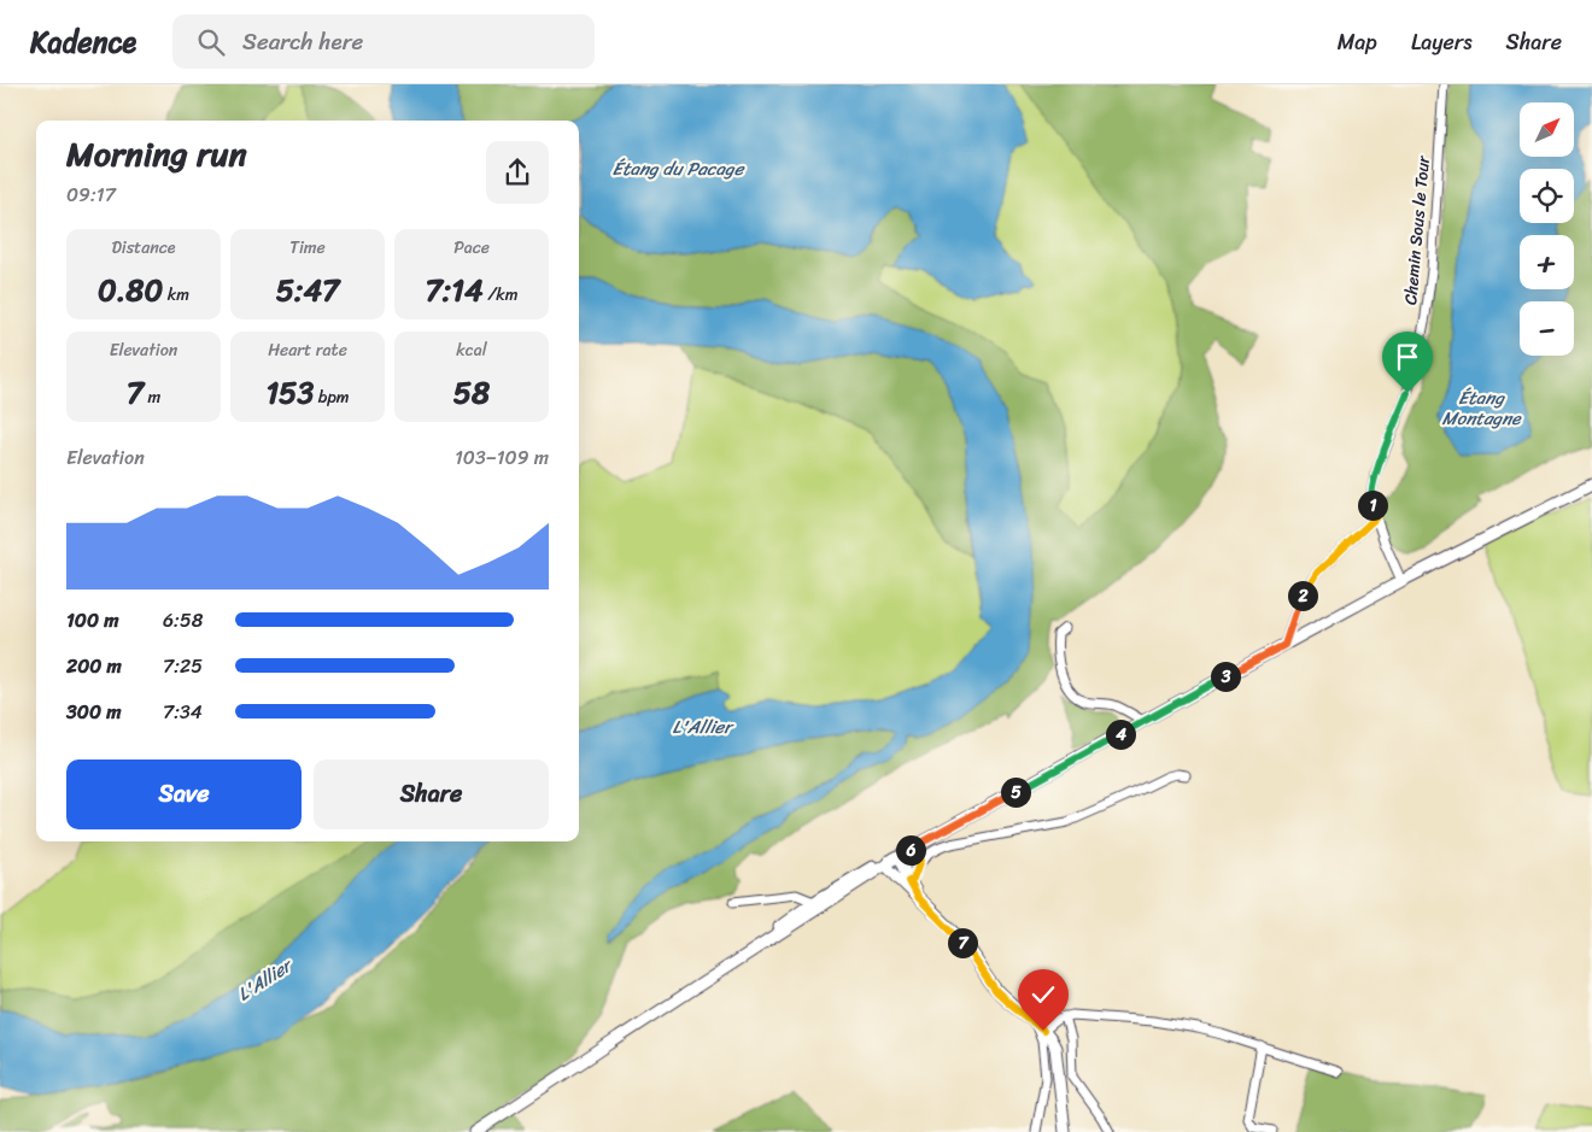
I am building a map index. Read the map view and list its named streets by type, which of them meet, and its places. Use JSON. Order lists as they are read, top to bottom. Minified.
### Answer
{"streets":{"street":["Chemin Sous le Tour"]},"water":["Étang du Pacage","Étang Montagne","L'Allier"],"north":"top right","page":{"header":"Kadence","search":"Search here","nav":["Map","Layers","Share"],"map_buttons":["+","−"],"heading":["Morning run","09:17"],"stats":[["Distance","0.80 km"],["Time","5:47"],["Pace","7:14 /km"],["Elevation","7 m"],["Heart rate","153 bpm"],["kcal","58"]],"chart":["Elevation","103–109 m"],"pins":["1","2","3","4","5","6","7"],"list":[{"name":"100 m","note":"6:58"},{"name":"200 m","note":"7:25"},{"name":"300 m","note":"7:34"}],"buttons":["Save","Share"]}}
